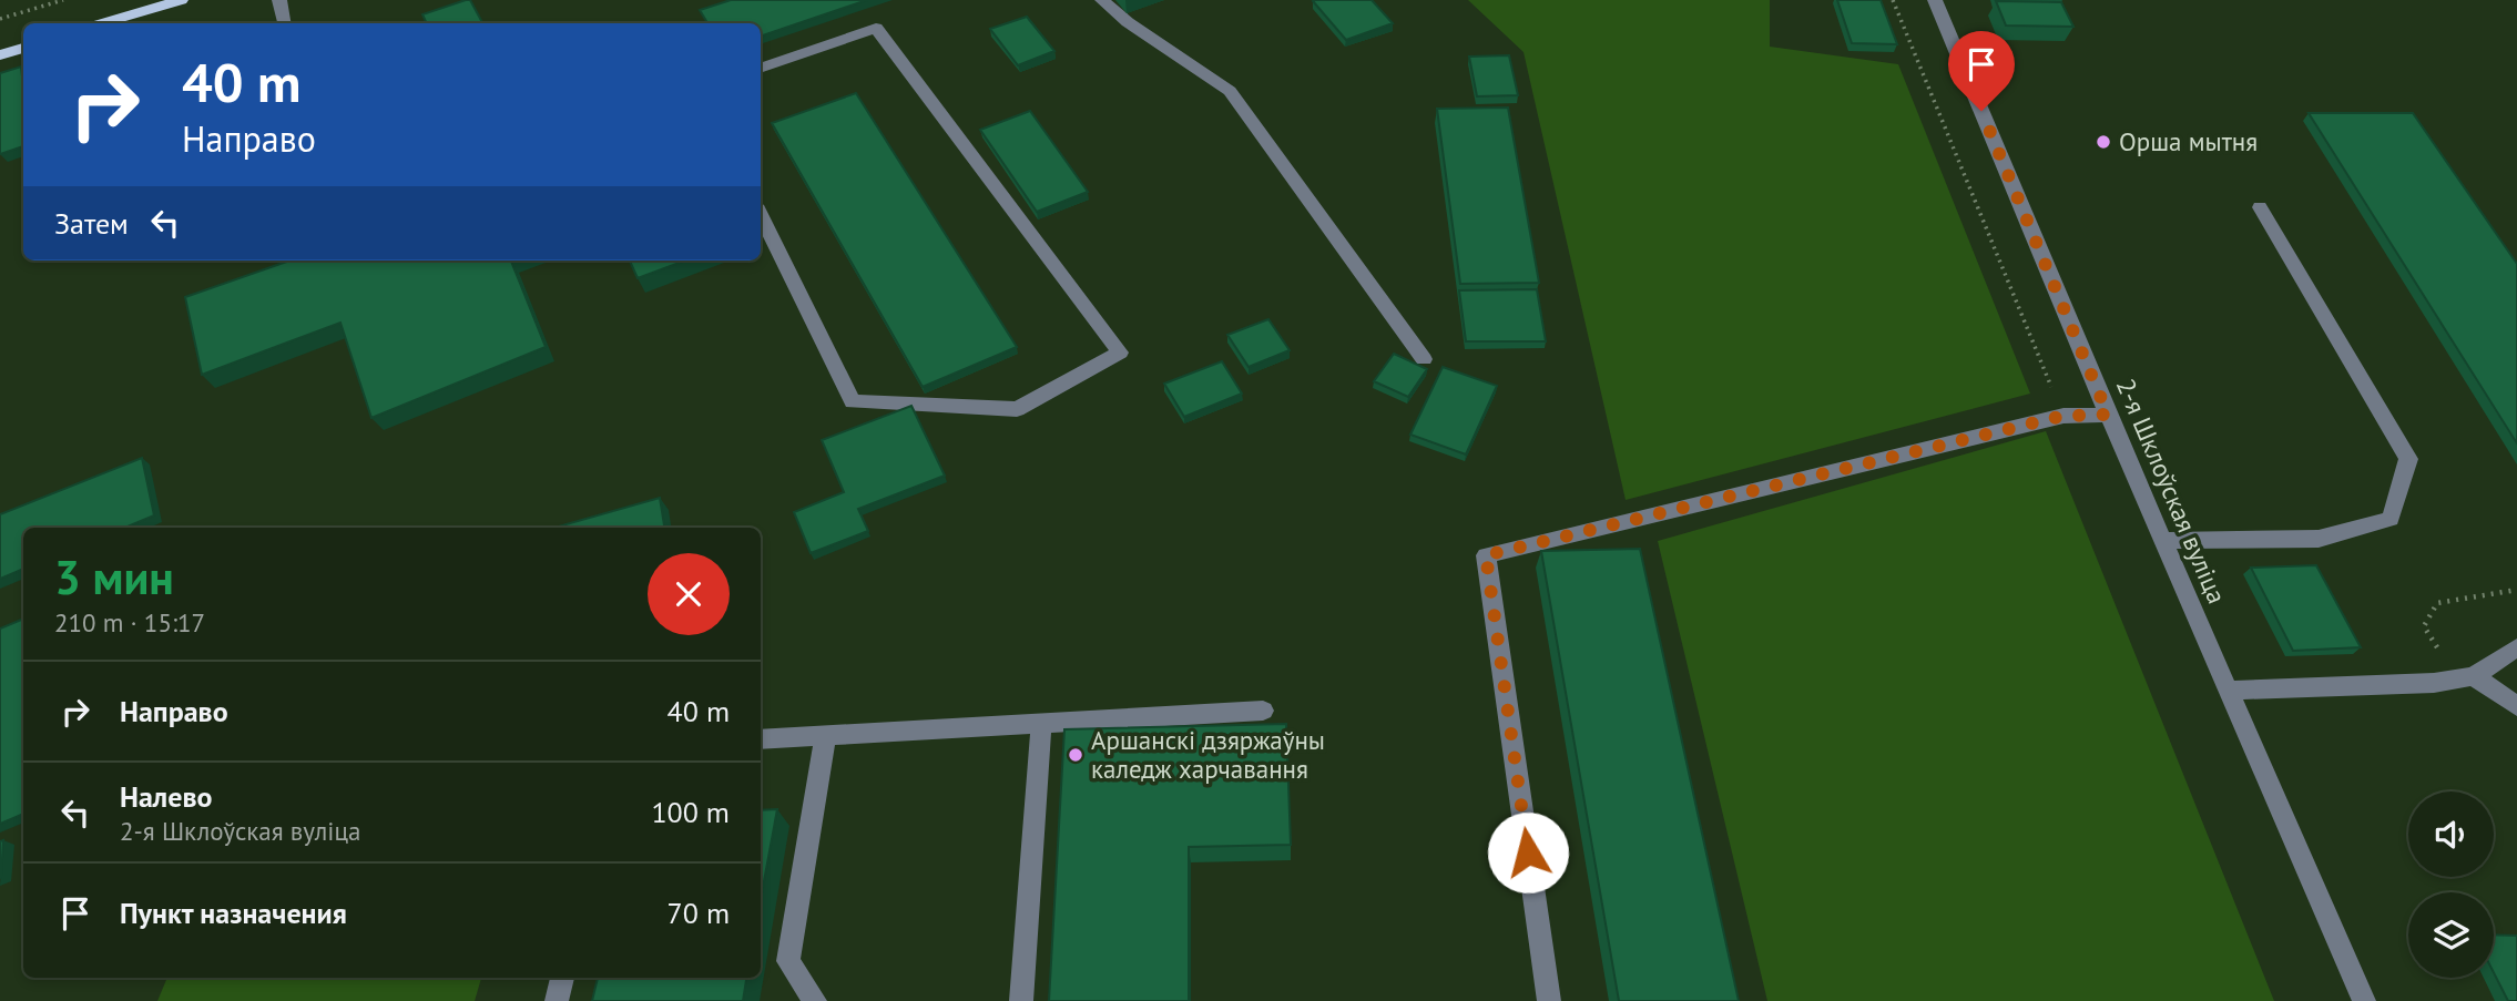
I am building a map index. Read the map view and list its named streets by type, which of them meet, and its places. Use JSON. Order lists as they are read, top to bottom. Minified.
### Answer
{"streets":{"street":["2-я Шклоўская вуліца"]},"places":["Орша мытня","Аршанскі дзяржаўны каледж харчавання"],"page":{"turn":["40 m","Направо"],"then":"Затем","heading":["3 мин","210 m · 15:17"],"list":[{"name":"Направо","value":"40 m"},{"name":"Налево","note":"2-я Шклоўская вуліца","value":"100 m"},{"name":"Пункт назначения","value":"70 m"}]}}
